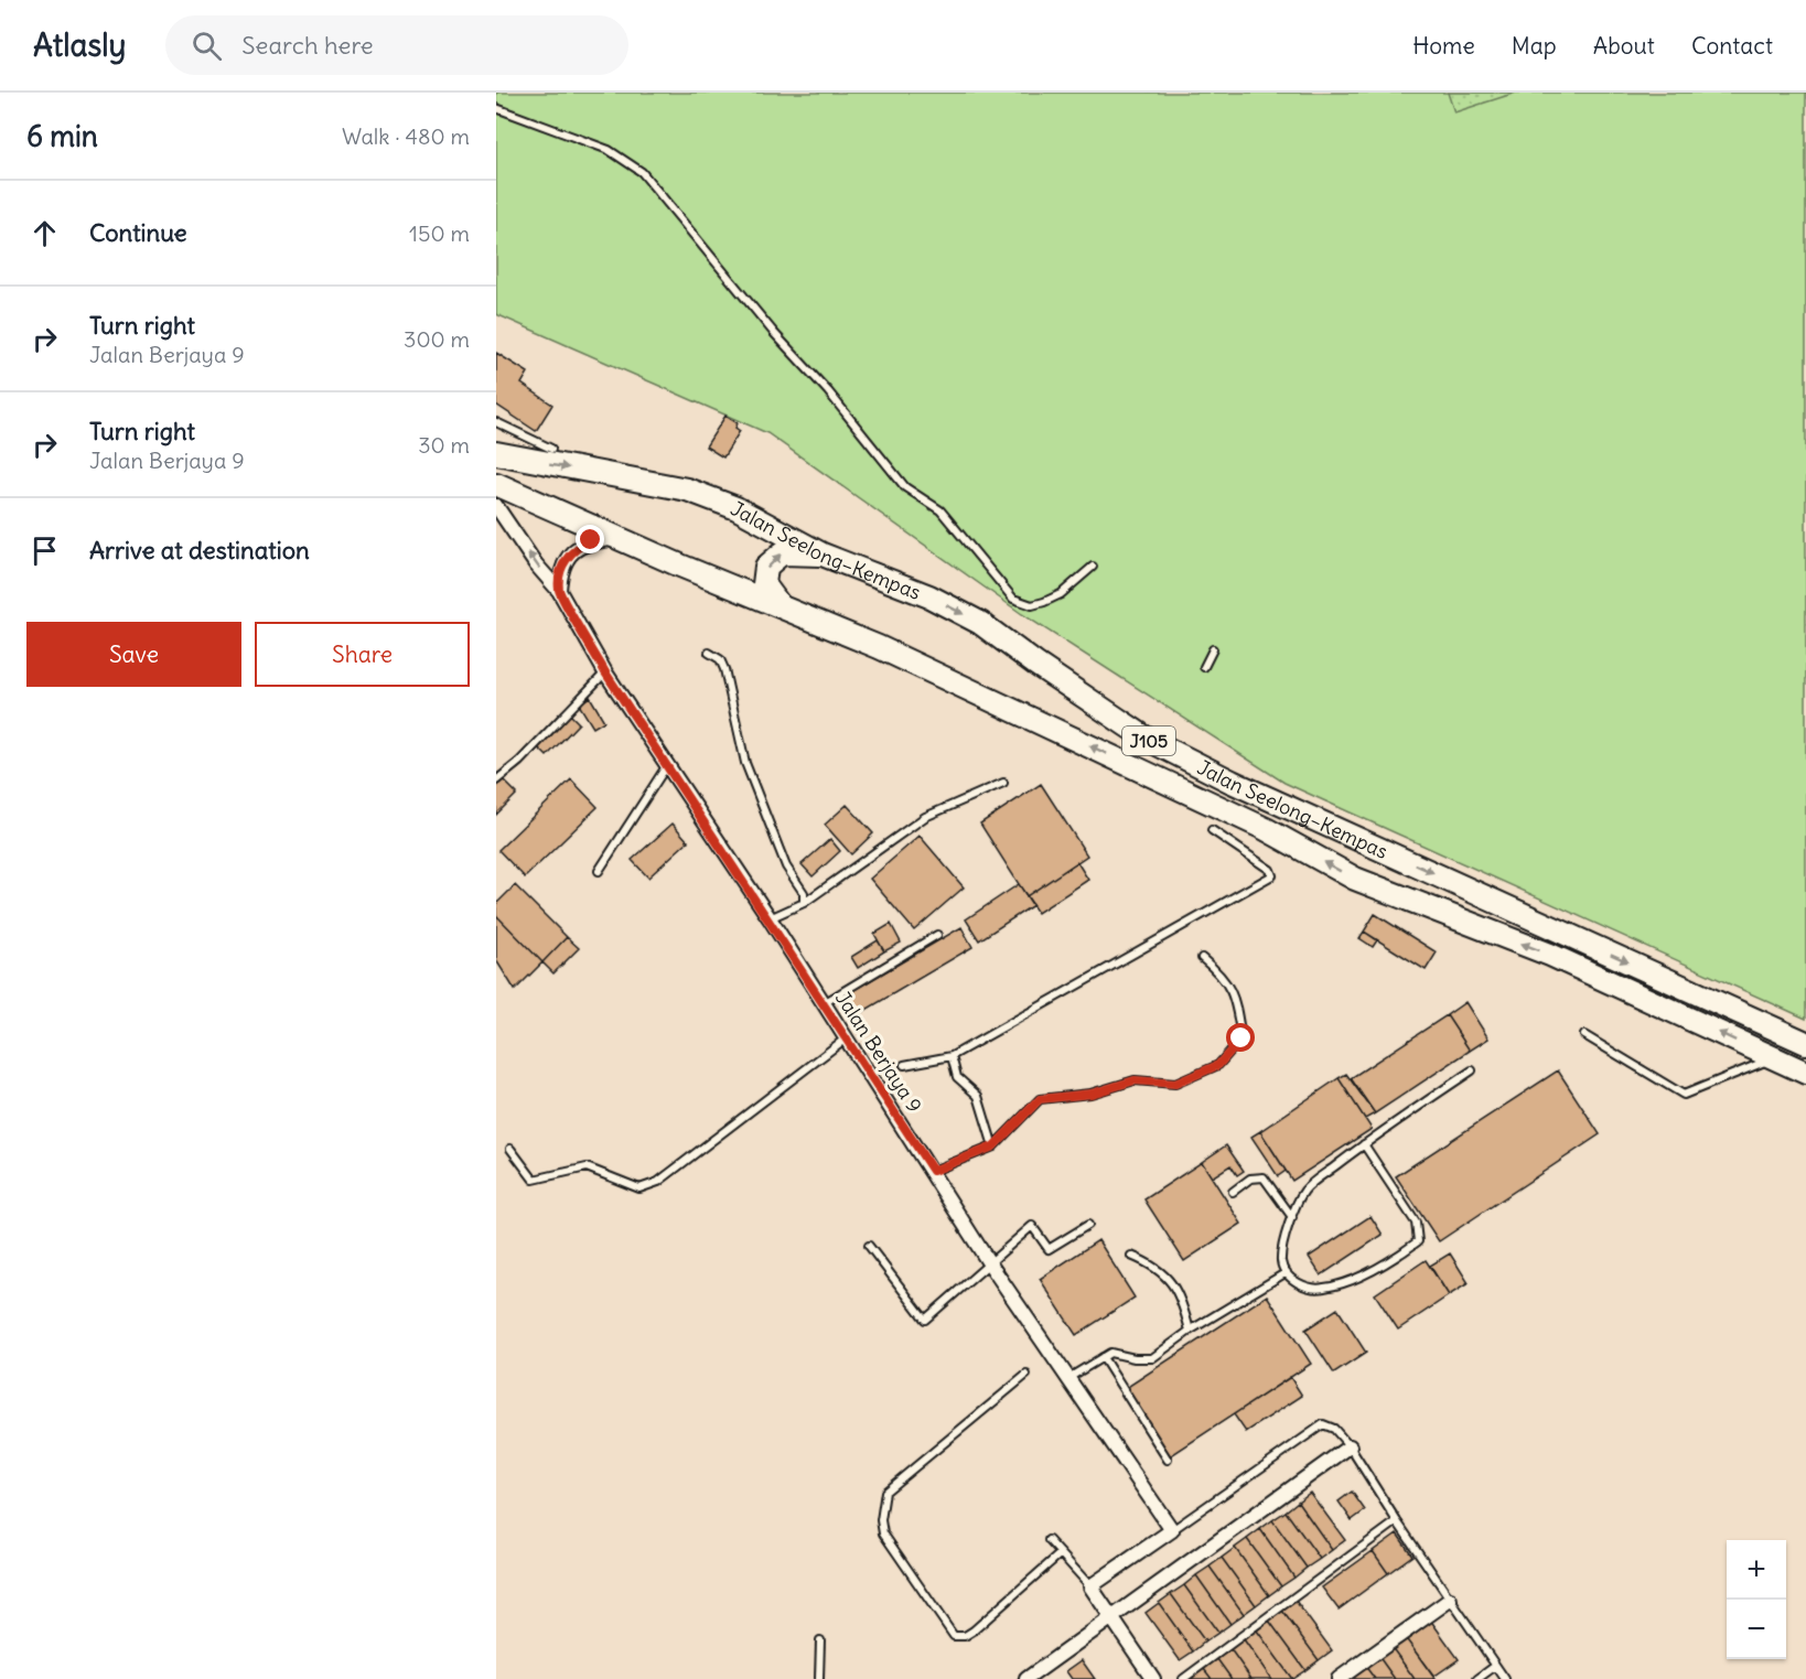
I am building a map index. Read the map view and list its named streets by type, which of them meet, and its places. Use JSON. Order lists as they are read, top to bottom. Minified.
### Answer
{"streets":{"main road":["Jalan Seelong–Kempas","J105"],"street":["Jalan Berjaya 9"]},"page":{"header":"Atlasly","search":"Search here","nav":["Home","Map","About","Contact"],"heading":["6 min","Walk · 480 m"],"list":[["Continue","150 m"],["Turn right","Jalan Berjaya 9","300 m"],["Turn right","Jalan Berjaya 9","30 m"],"Arrive at destination"],"buttons":["Save","Share"],"map_buttons":["+","−"]}}
